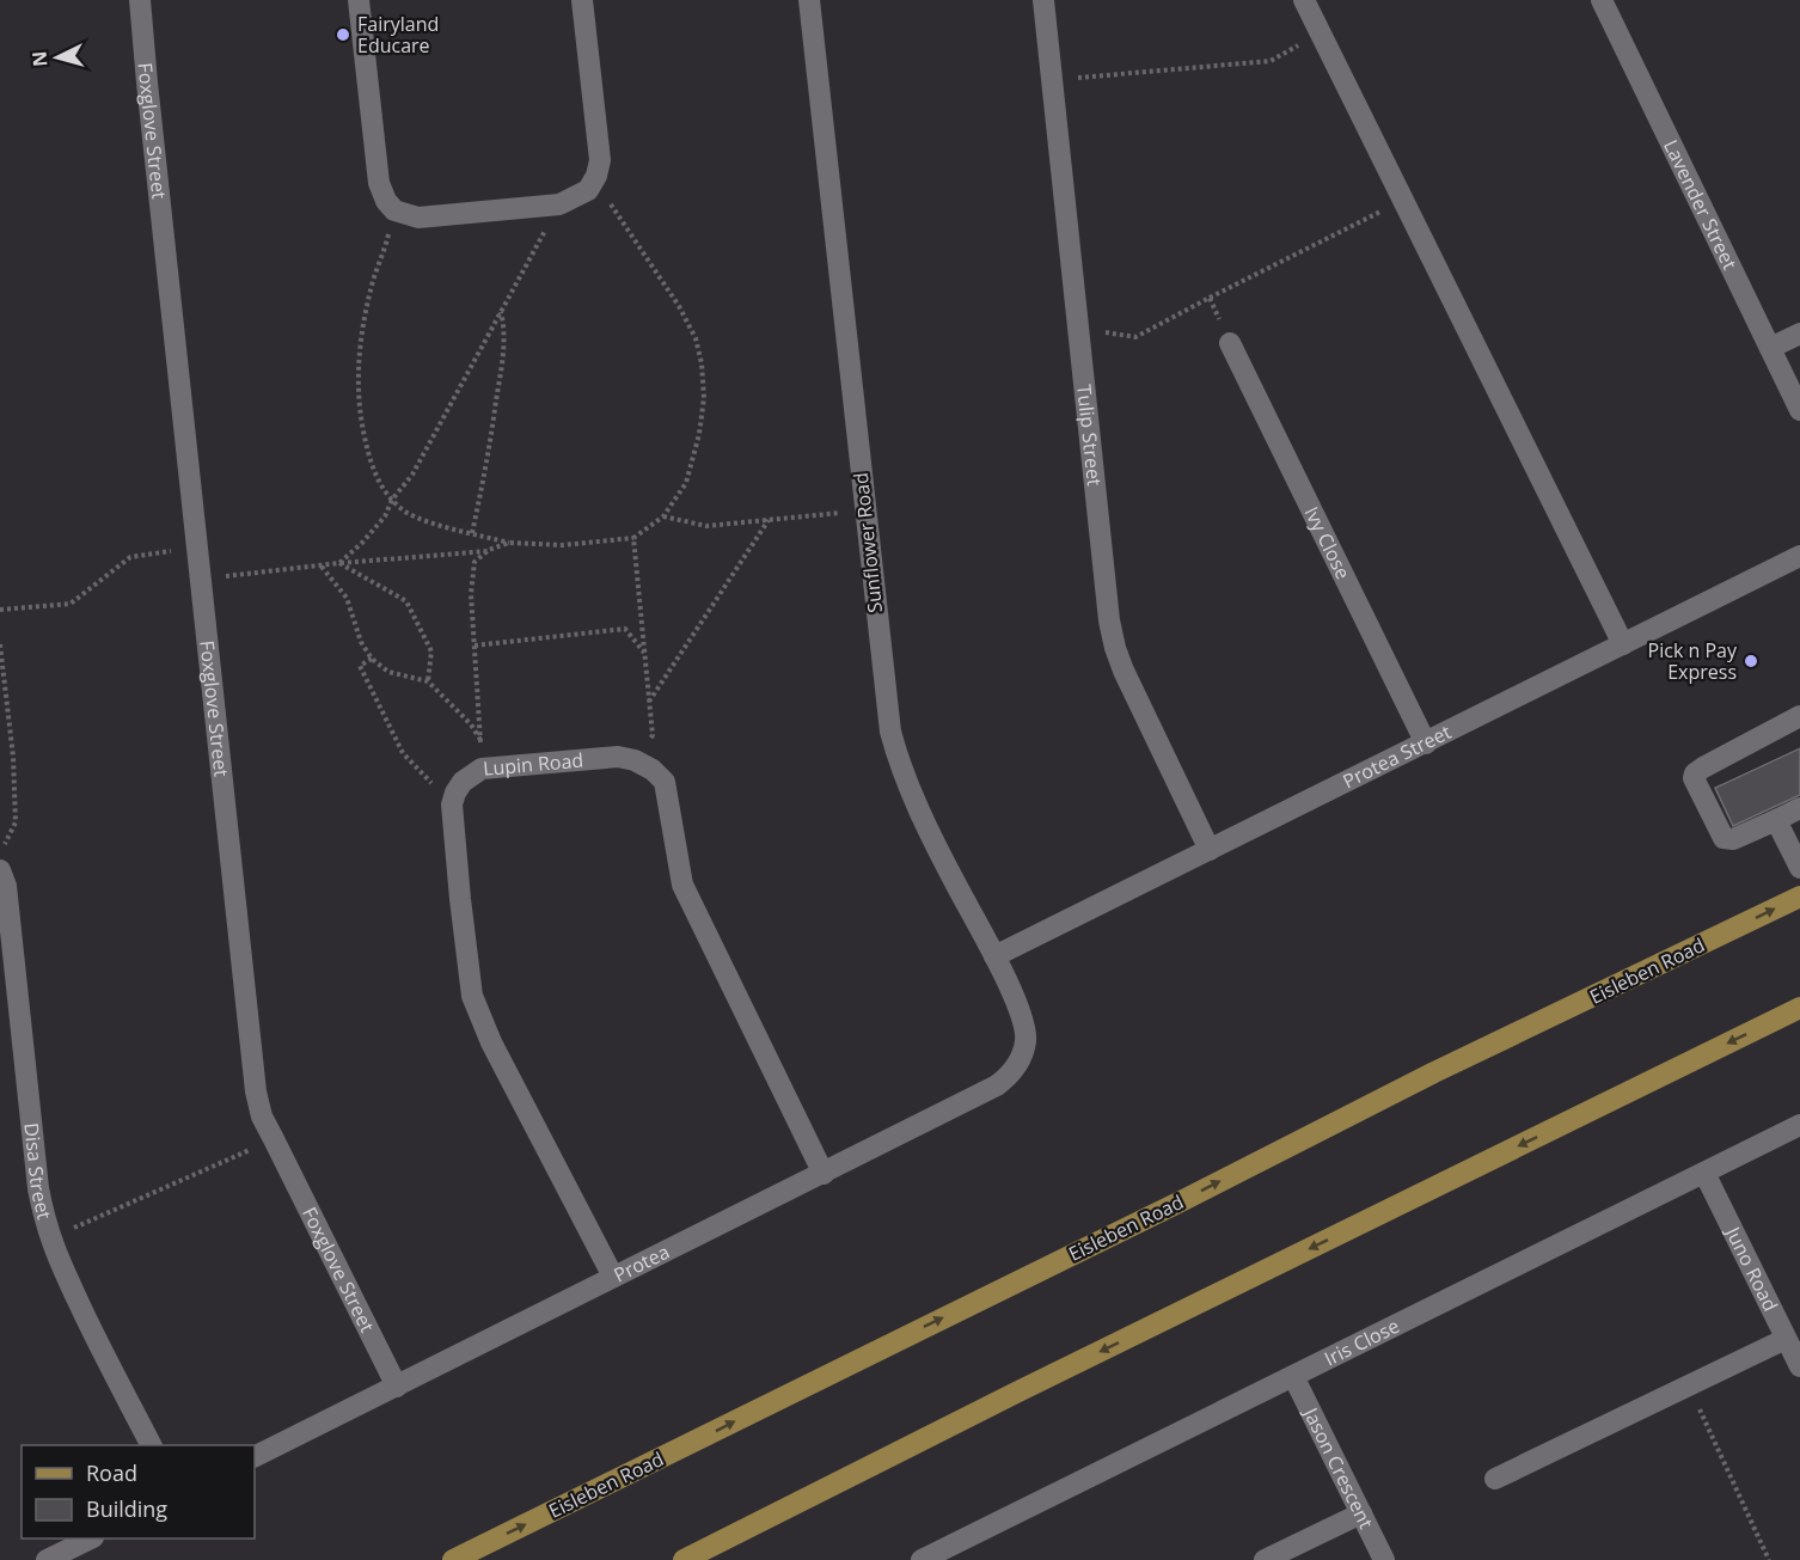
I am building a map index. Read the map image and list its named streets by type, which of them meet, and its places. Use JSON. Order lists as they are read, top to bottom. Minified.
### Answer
{"streets":{"main road":["Eisleben Road"],"street":["Foxglove Street","Lavender Street","Tulip Street","Sunflower Road","Ivy Close","Protea Street","Lupin Road","Disa Street","Protea","Juno Road","Iris Close","Jason Crescent"]},"crossings":[["Foxglove Street","Protea"],["Tulip Street","Protea Street"],["Sunflower Road","Protea Street"],["Sunflower Road","Protea"],["Ivy Close","Protea Street"],["Juno Road","Iris Close"],["Iris Close","Jason Crescent"]],"places":["Fairyland Educare","Pick n Pay Express"],"legend":["Road","Building"],"north":"left"}
